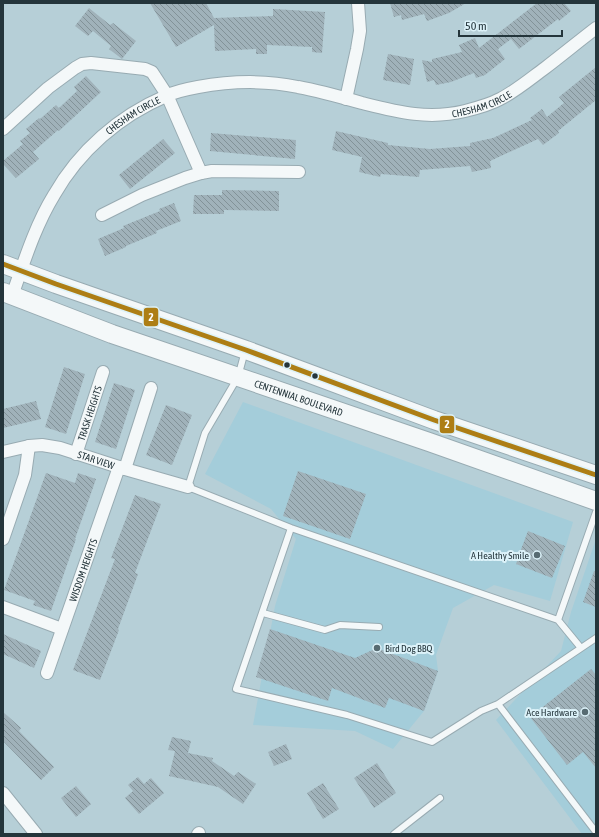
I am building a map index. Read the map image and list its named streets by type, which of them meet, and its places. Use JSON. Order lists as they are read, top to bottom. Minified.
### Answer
{"streets":{"main road":["CENTENNIAL BOULEVARD"],"street":["CHESHAM CIRCLE","TRASK HEIGHTS","STAR VIEW","WISDOM HEIGHTS"]},"crossings":[["CHESHAM CIRCLE","CENTENNIAL BOULEVARD"],["TRASK HEIGHTS","STAR VIEW"],["STAR VIEW","WISDOM HEIGHTS"]],"places":["A Healthy Smile","Bird Dog BBQ","Ace Hardware"],"lines":["transit line 2"],"scale_bar":"50 m"}
